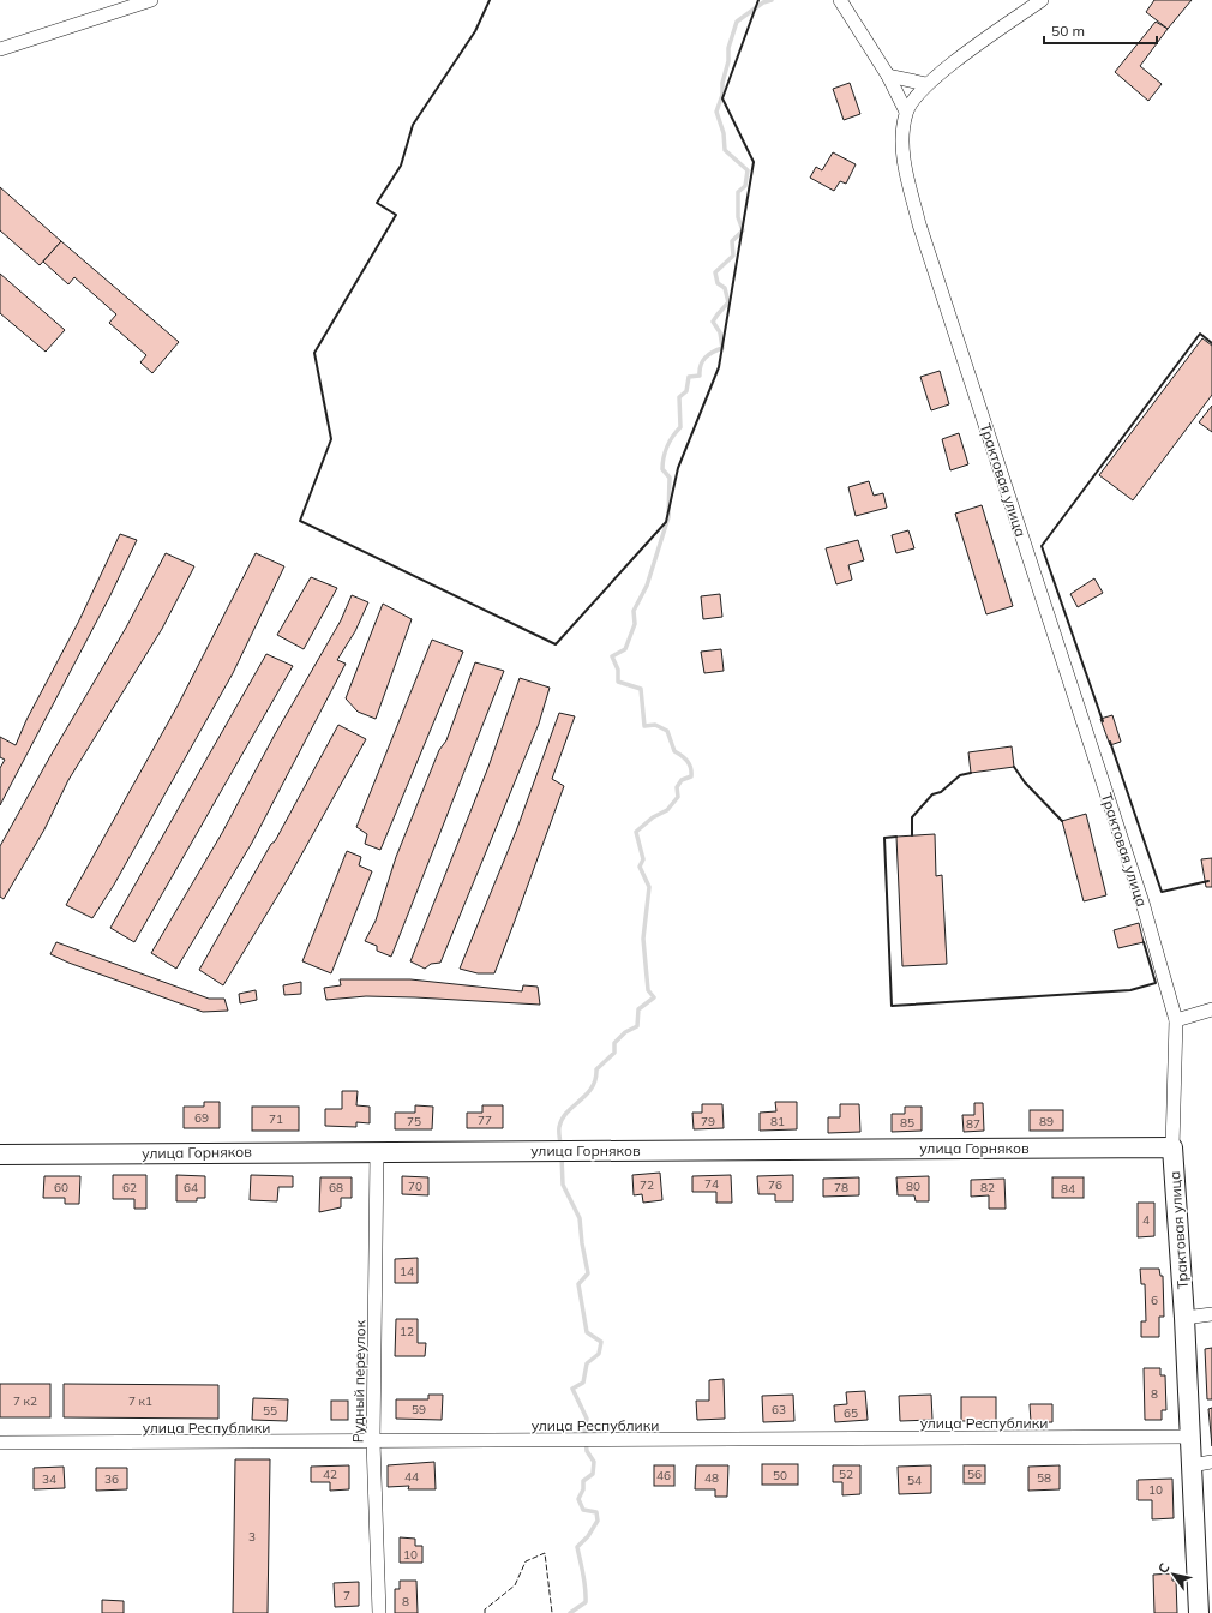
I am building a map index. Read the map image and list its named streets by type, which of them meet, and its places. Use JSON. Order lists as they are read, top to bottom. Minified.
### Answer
{"streets":{"street":["Трактовая улица","улица Горняков","Рудный переулок","улица Республики"]},"crossings":[["Трактовая улица","улица Горняков"],["Трактовая улица","улица Республики"],["улица Горняков","Рудный переулок"],["Рудный переулок","улица Республики"]],"house_numbers":["69","71","77","75","79","81","89","85","87","74","72","76","70","80","60","62","64","68","78","82","84","4","14","6","12","8","7 к2","7 к1","59","63","55","65","42","52","56","46","50","44","48","58","34","36","54","10","3","10","7","8"],"scale_bar":"50 m","north":"top left"}
